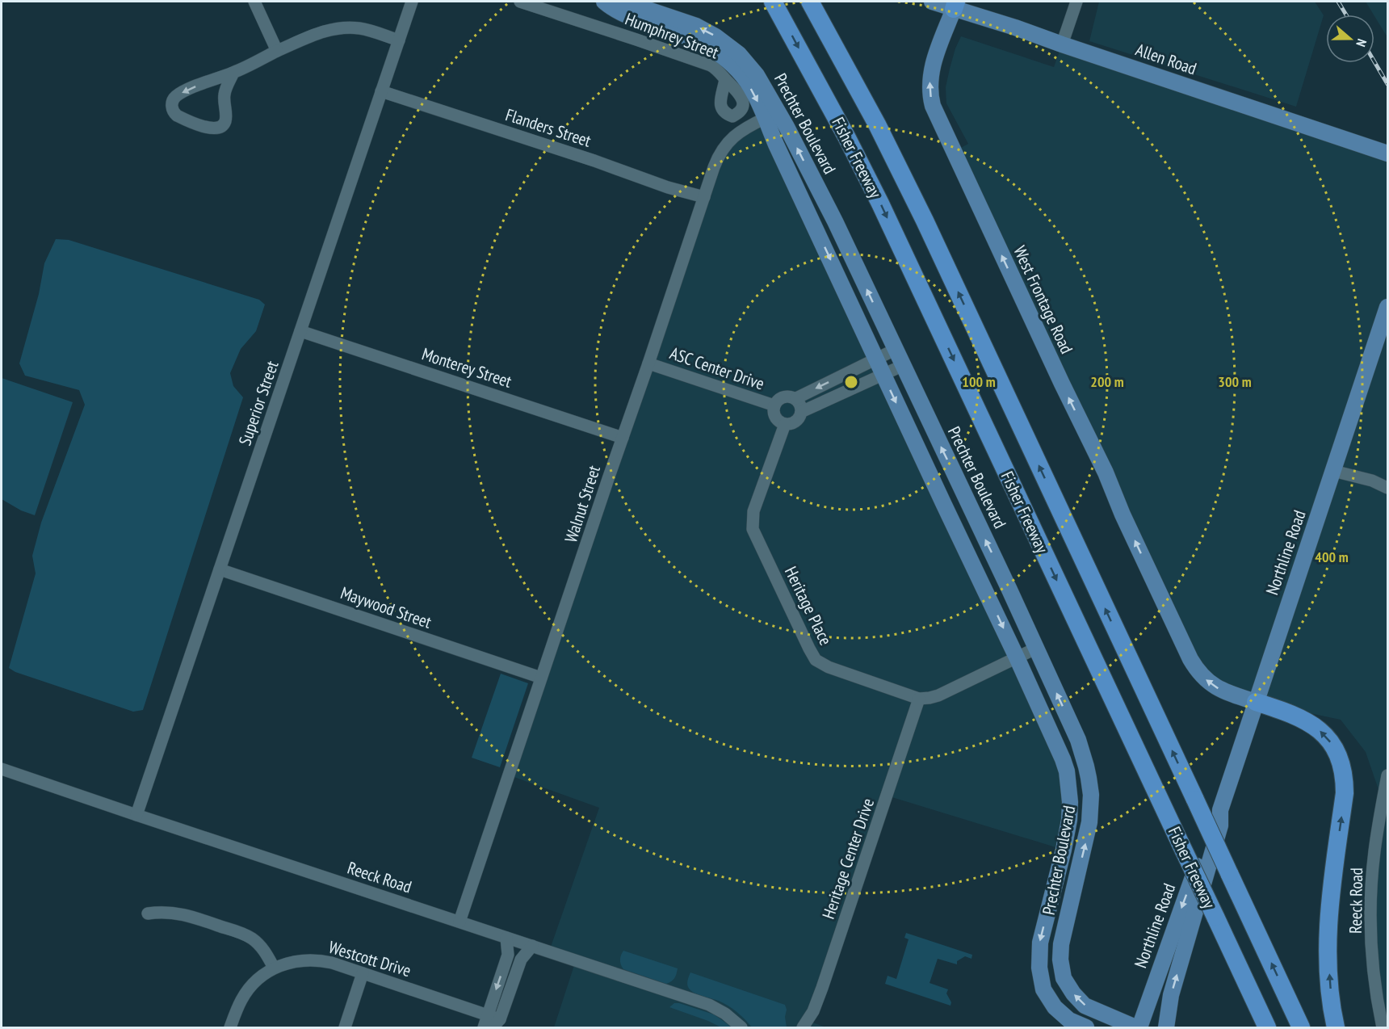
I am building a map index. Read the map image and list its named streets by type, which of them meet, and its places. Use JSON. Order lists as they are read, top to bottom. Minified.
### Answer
{"streets":{"highway":["Fisher Freeway"],"main road":["Allen Road","Prechter Boulevard","West Frontage Road","Northline Road"],"street":["Humphrey Street","Flanders Street","Monterey Street","ASC Center Drive","Superior Street","Walnut Street","Heritage Place","Maywood Street","Heritage Center Drive","Reeck Road","Westcott Drive"]},"crossings":[["Allen Road","West Frontage Road"],["Prechter Boulevard","Walnut Street"],["Prechter Boulevard","Northline Road"],["Prechter Boulevard","Heritage Place"],["Flanders Street","Superior Street"],["Flanders Street","Walnut Street"],["West Frontage Road","Northline Road"],["Monterey Street","Superior Street"],["Monterey Street","Walnut Street"],["ASC Center Drive","Walnut Street"],["ASC Center Drive","Heritage Place"],["Superior Street","Maywood Street"],["Superior Street","Reeck Road"],["Walnut Street","Maywood Street"],["Walnut Street","Reeck Road"],["Heritage Place","Heritage Center Drive"]],"one_way":["West Frontage Road"],"north":"right","rings":["100 m","200 m","300 m","400 m"]}
